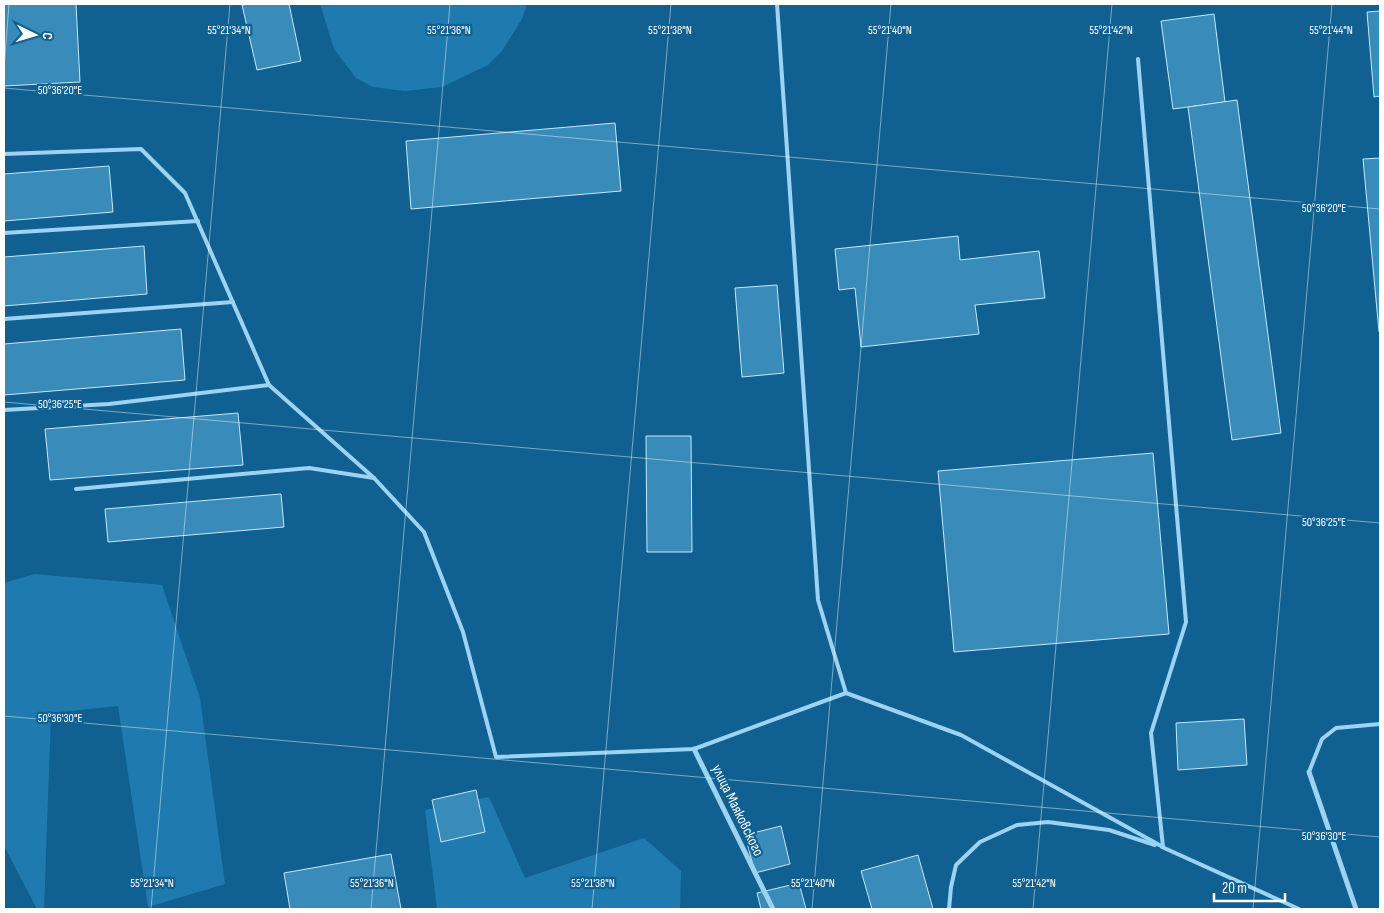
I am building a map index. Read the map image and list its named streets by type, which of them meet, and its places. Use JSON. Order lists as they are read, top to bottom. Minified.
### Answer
{"streets":{"street":["улица Маяковского"]},"scale_bar":"20 m","north":"right","coordinates":["55°21'34\"N","55°21'36\"N","55°21'38\"N","55°21'40\"N","55°21'42\"N","55°21'44\"N","50°36'20\"E","50°36'25\"E","50°36'30\"E"]}
